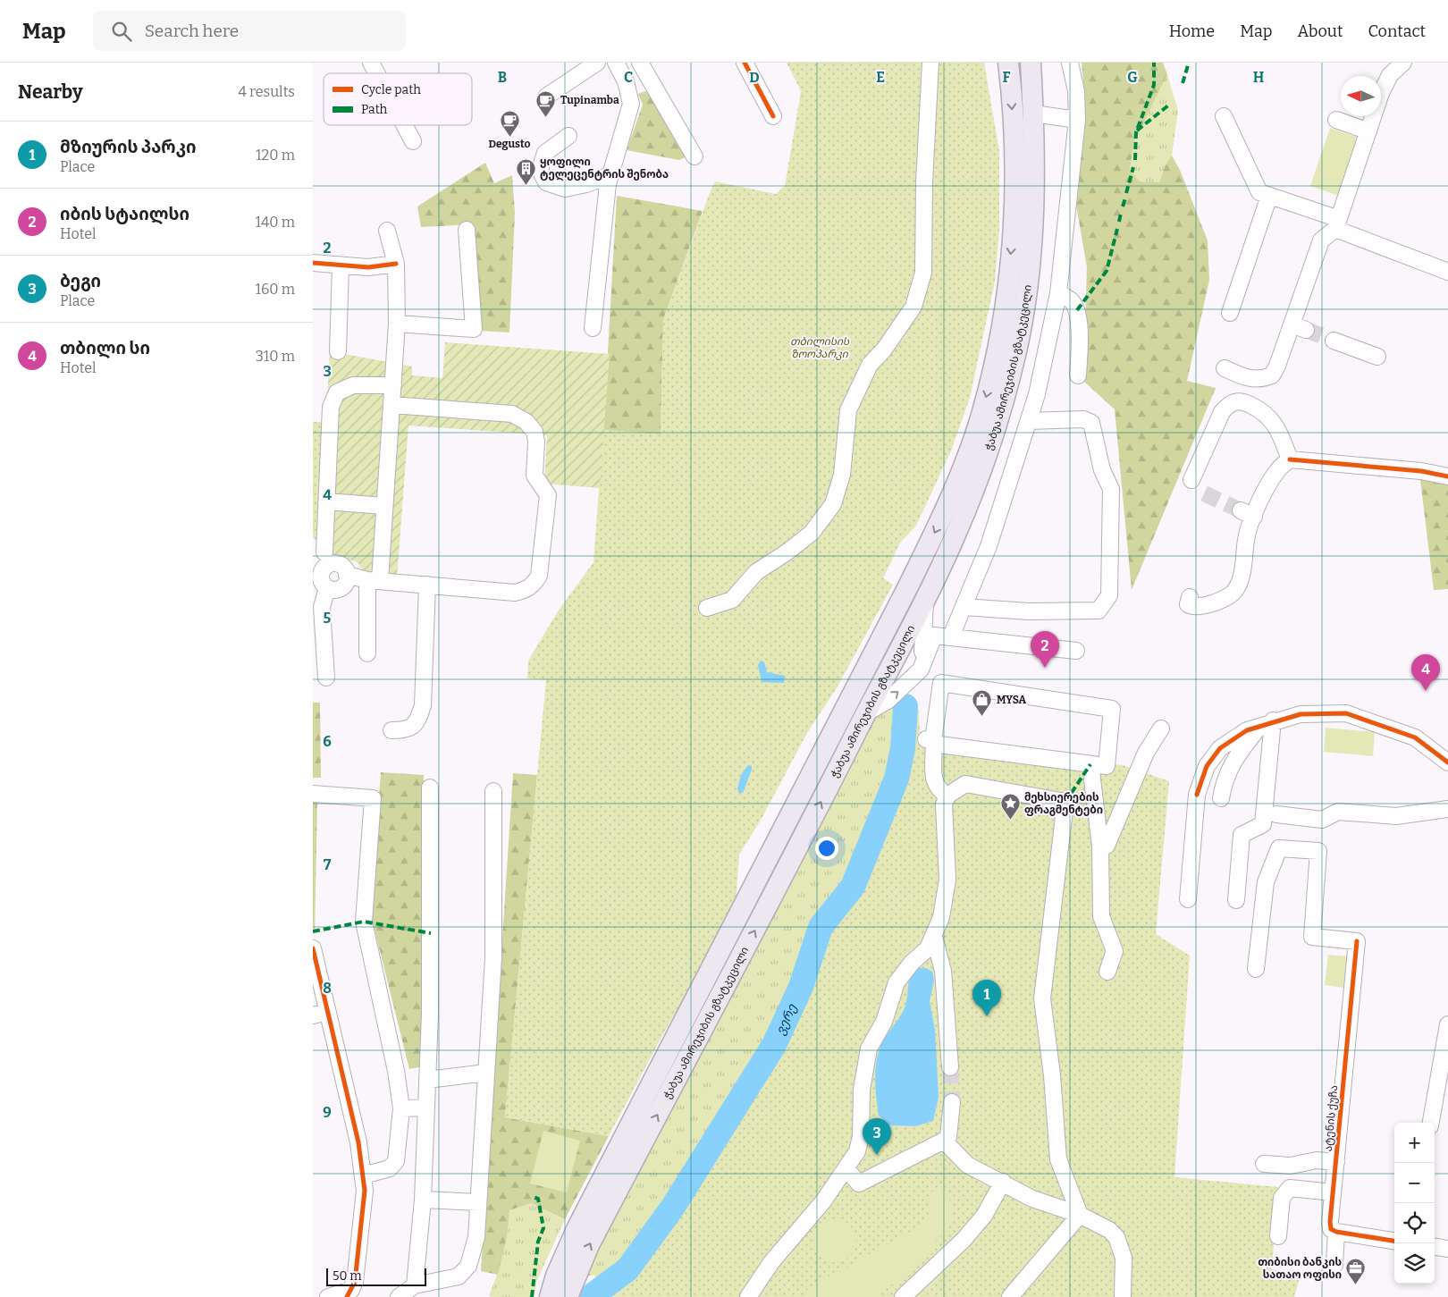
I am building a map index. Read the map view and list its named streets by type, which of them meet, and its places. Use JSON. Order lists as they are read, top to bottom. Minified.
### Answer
{"streets":{"main road":["ჭაბუა ამირეჯიბის გზატკეცილი"],"street":["ატენის ქუჩა"]},"water":["ვერე"],"parks":["თბილისის ზოოპარკი"],"places":{"cafe":["Tupinamba","Degusto"],"building":["ყოფილი ტელეცენტრის შენობა"],"shop":["MYSA"],"place":["მეხსიერების ფრაგმენტები"],"office":["თიბისი ბანკის სათაო ოფისი"]},"legend":["Cycle path","Path"],"scale_bar":"50 m","north":"left","page":{"header":"Map","search":"Search here","nav":["Home","Map","About","Contact"],"heading":["Nearby","4 results"],"list":[{"mark":"1","name":"მზიურის პარკი","note":"Place","value":"120 m"},{"mark":"2","name":"იბის სტაილსი","note":"Hotel","value":"140 m"},{"mark":"3","name":"ბეგი","note":"Place","value":"160 m"},{"mark":"4","name":"თბილი სი","note":"Hotel","value":"310 m"}],"pins":["2","4","1","3"],"map_buttons":["+","−"],"scale":"50 m"},"grid":{"columns":["B","C","D","E","F","G","H"],"rows":["2","3","4","5","6","7","8","9"]}}
